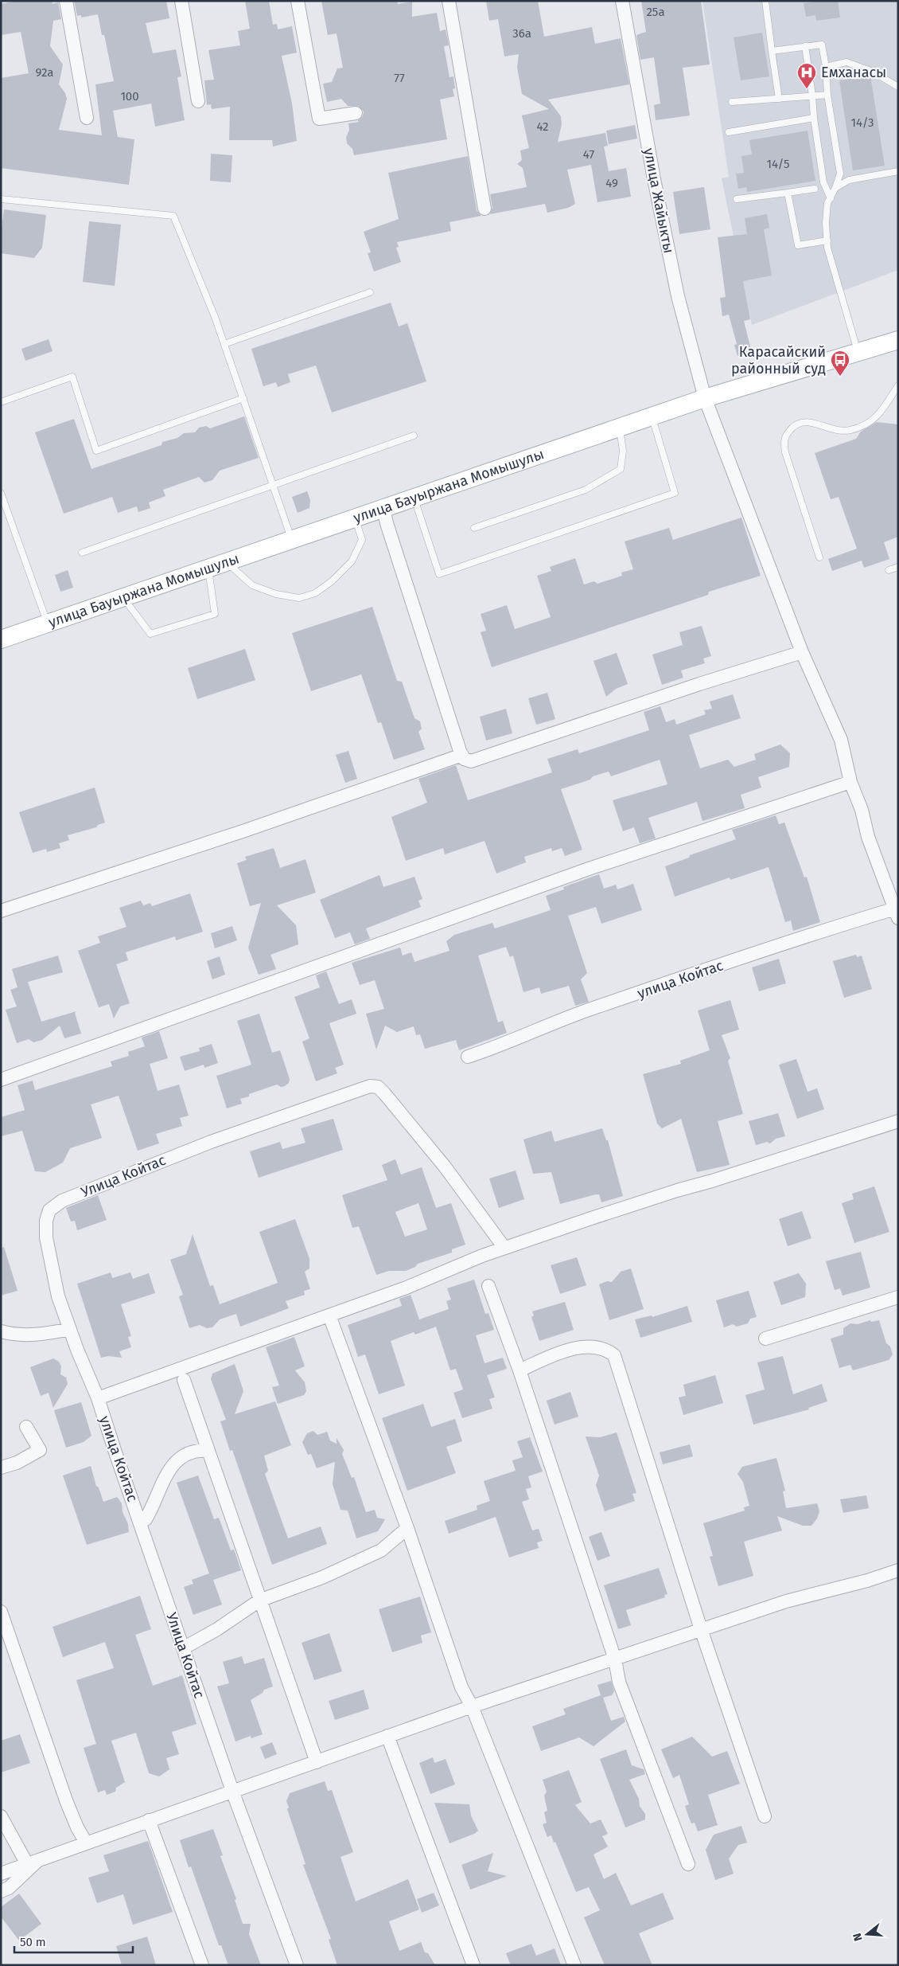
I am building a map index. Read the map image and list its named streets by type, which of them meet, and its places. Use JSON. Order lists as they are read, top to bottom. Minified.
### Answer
{"streets":{"street":["улица Жайыкты","улица Бауыржана Момышулы","улица Койтас","Улица Койтас"]},"crossings":[["улица Жайыкты","улица Бауыржана Момышулы"],["улица Жайыкты","улица Койтас"],["улица Койтас","Улица Койтас"]],"places":{"hospital":["Емханасы"],"bus stop":["Карасайский районный суд"]},"house_numbers":["25а","36а","92а","77","100","14/3","42","47","14/5","49"],"scale_bar":"50 m","north":"left"}
